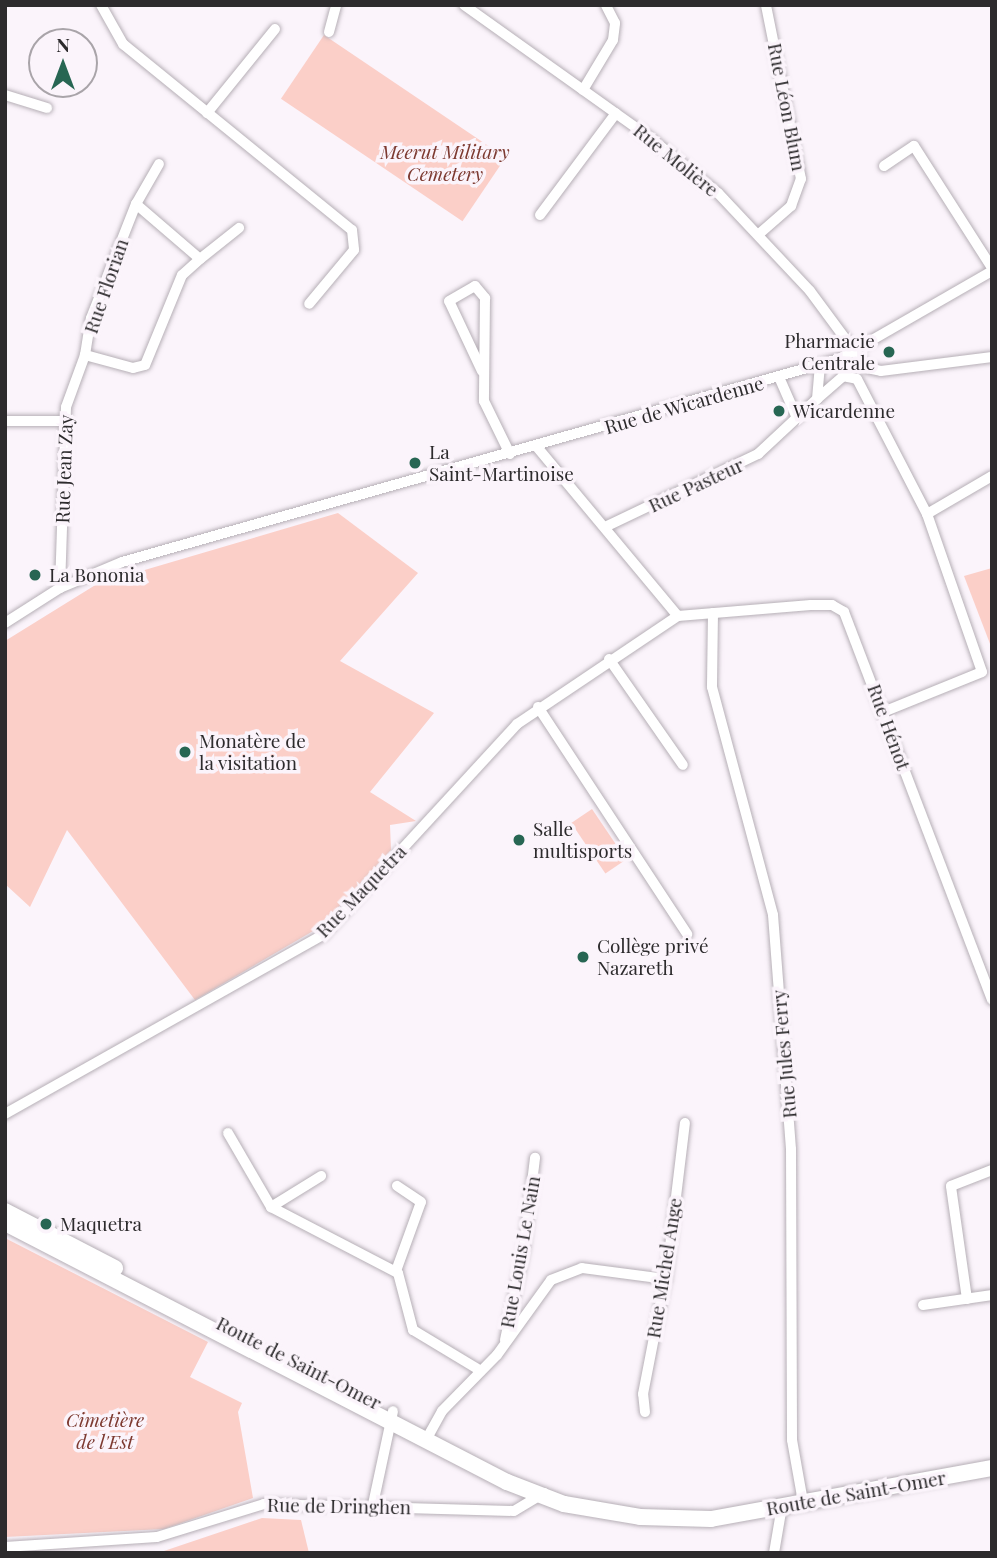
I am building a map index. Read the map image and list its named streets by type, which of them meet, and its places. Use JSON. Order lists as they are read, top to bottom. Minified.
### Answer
{"streets":{"main road":["Route de Saint-Omer"],"street":["Rue Léon Blum","Rue Molière","Rue Florian","Rue de Wicardenne","Rue Jean Zay","Rue Pasteur","Rue Hénot","Rue Maquetra","Rue Jules Ferry","Rue Louis Le Nain","Rue Michel Ange","Rue de Dringhen"]},"crossings":[["Rue Léon Blum","Rue Molière"],["Rue Molière","Rue de Wicardenne"],["Rue Florian","Rue Jean Zay"],["Rue de Wicardenne","Rue Jean Zay"],["Rue Hénot","Rue Maquetra"],["Rue Hénot","Rue Jules Ferry"],["Rue Jules Ferry","Route de Saint-Omer"],["Route de Saint-Omer","Rue de Dringhen"]],"parks":["Meerut Military Cemetery","Cimetière de l'Est"],"places":["Pharmacie Centrale","Wicardenne","La Saint-Martinoise","La Bononia","Monatère de la visitation","Salle multisports","Collège privé Nazareth","Maquetra"],"north":"top"}
